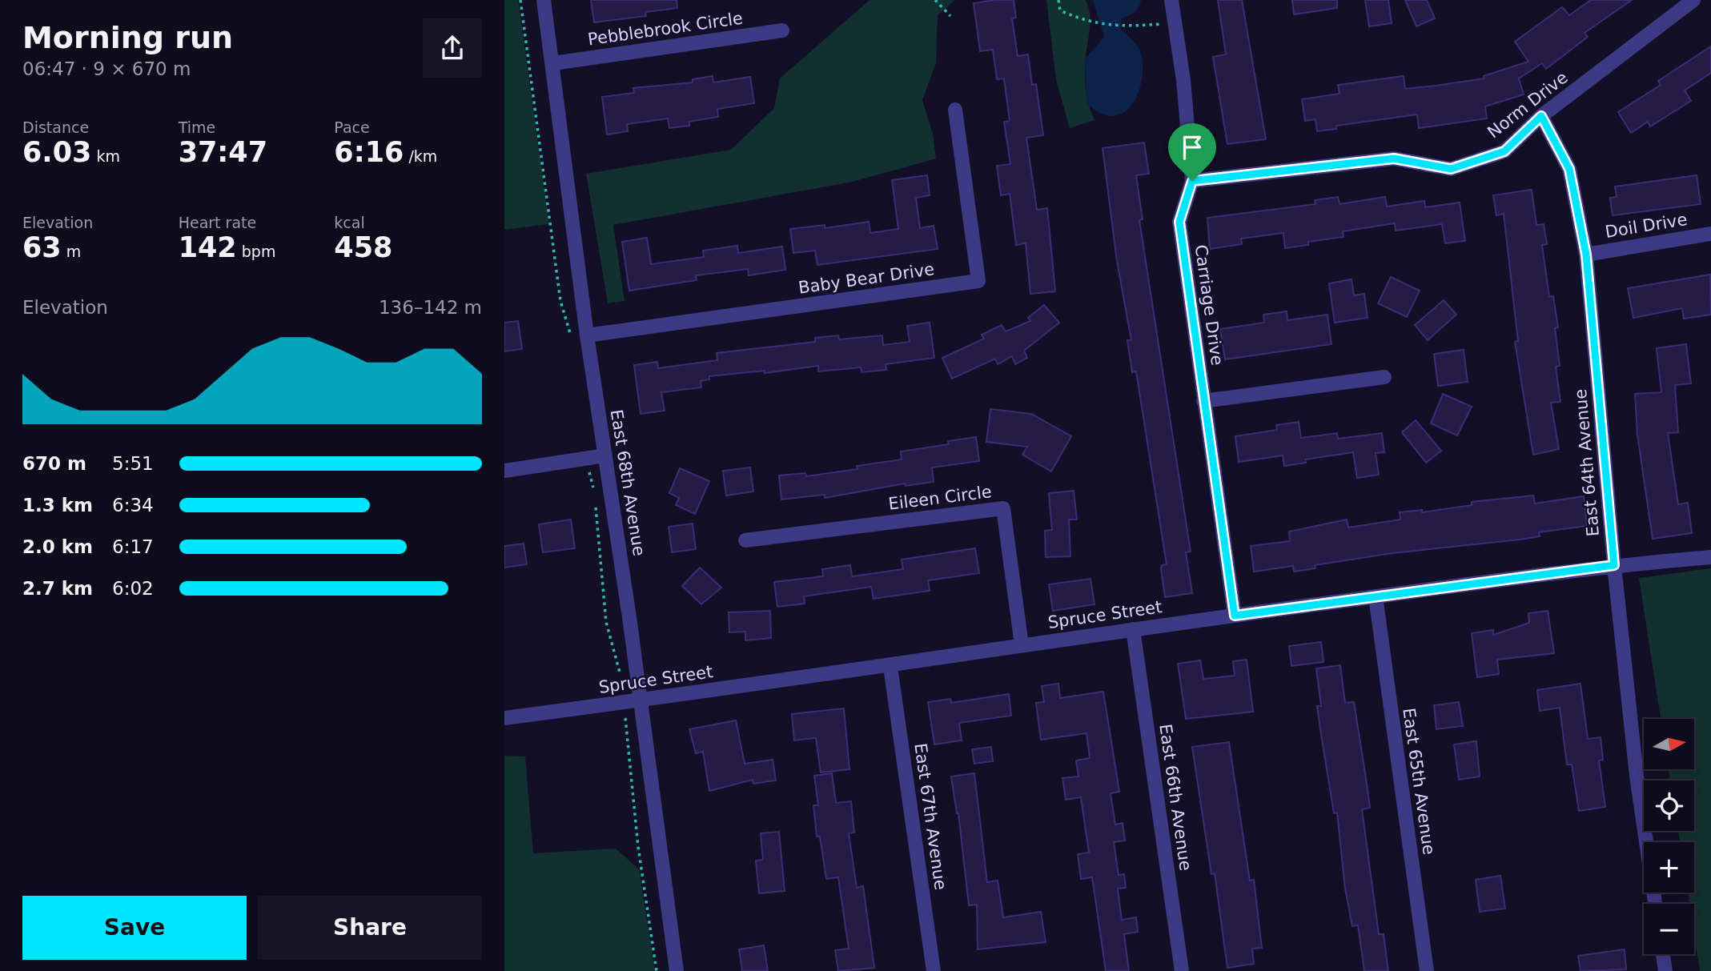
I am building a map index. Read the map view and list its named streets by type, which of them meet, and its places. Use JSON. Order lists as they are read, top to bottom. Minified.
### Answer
{"streets":{"street":["Pebblebrook Circle","Norm Drive","Doil Drive","Baby Bear Drive","Carriage Drive","East 64th Avenue","East 68th Avenue","Eileen Circle","Spruce Street","East 65th Avenue","East 66th Avenue","East 67th Avenue"]},"crossings":[["Pebblebrook Circle","East 68th Avenue"],["Norm Drive","Carriage Drive"],["Norm Drive","East 64th Avenue"],["Doil Drive","East 64th Avenue"],["Baby Bear Drive","East 68th Avenue"],["Carriage Drive","Spruce Street"],["East 64th Avenue","Spruce Street"],["East 68th Avenue","Spruce Street"],["Eileen Circle","Spruce Street"],["Spruce Street","East 65th Avenue"],["Spruce Street","East 66th Avenue"],["Spruce Street","East 67th Avenue"]],"north":"right","page":{"heading":["Morning run","06:47 · 9 × 670 m"],"stats":[["Distance","6.03 km"],["Time","37:47"],["Pace","6:16 /km"],["Elevation","63 m"],["Heart rate","142 bpm"],["kcal","458"]],"chart":["Elevation","136–142 m"],"list":[{"name":"670 m","note":"5:51"},{"name":"1.3 km","note":"6:34"},{"name":"2.0 km","note":"6:17"},{"name":"2.7 km","note":"6:02"}],"map_buttons":["+","−"],"buttons":["Save","Share"]}}
